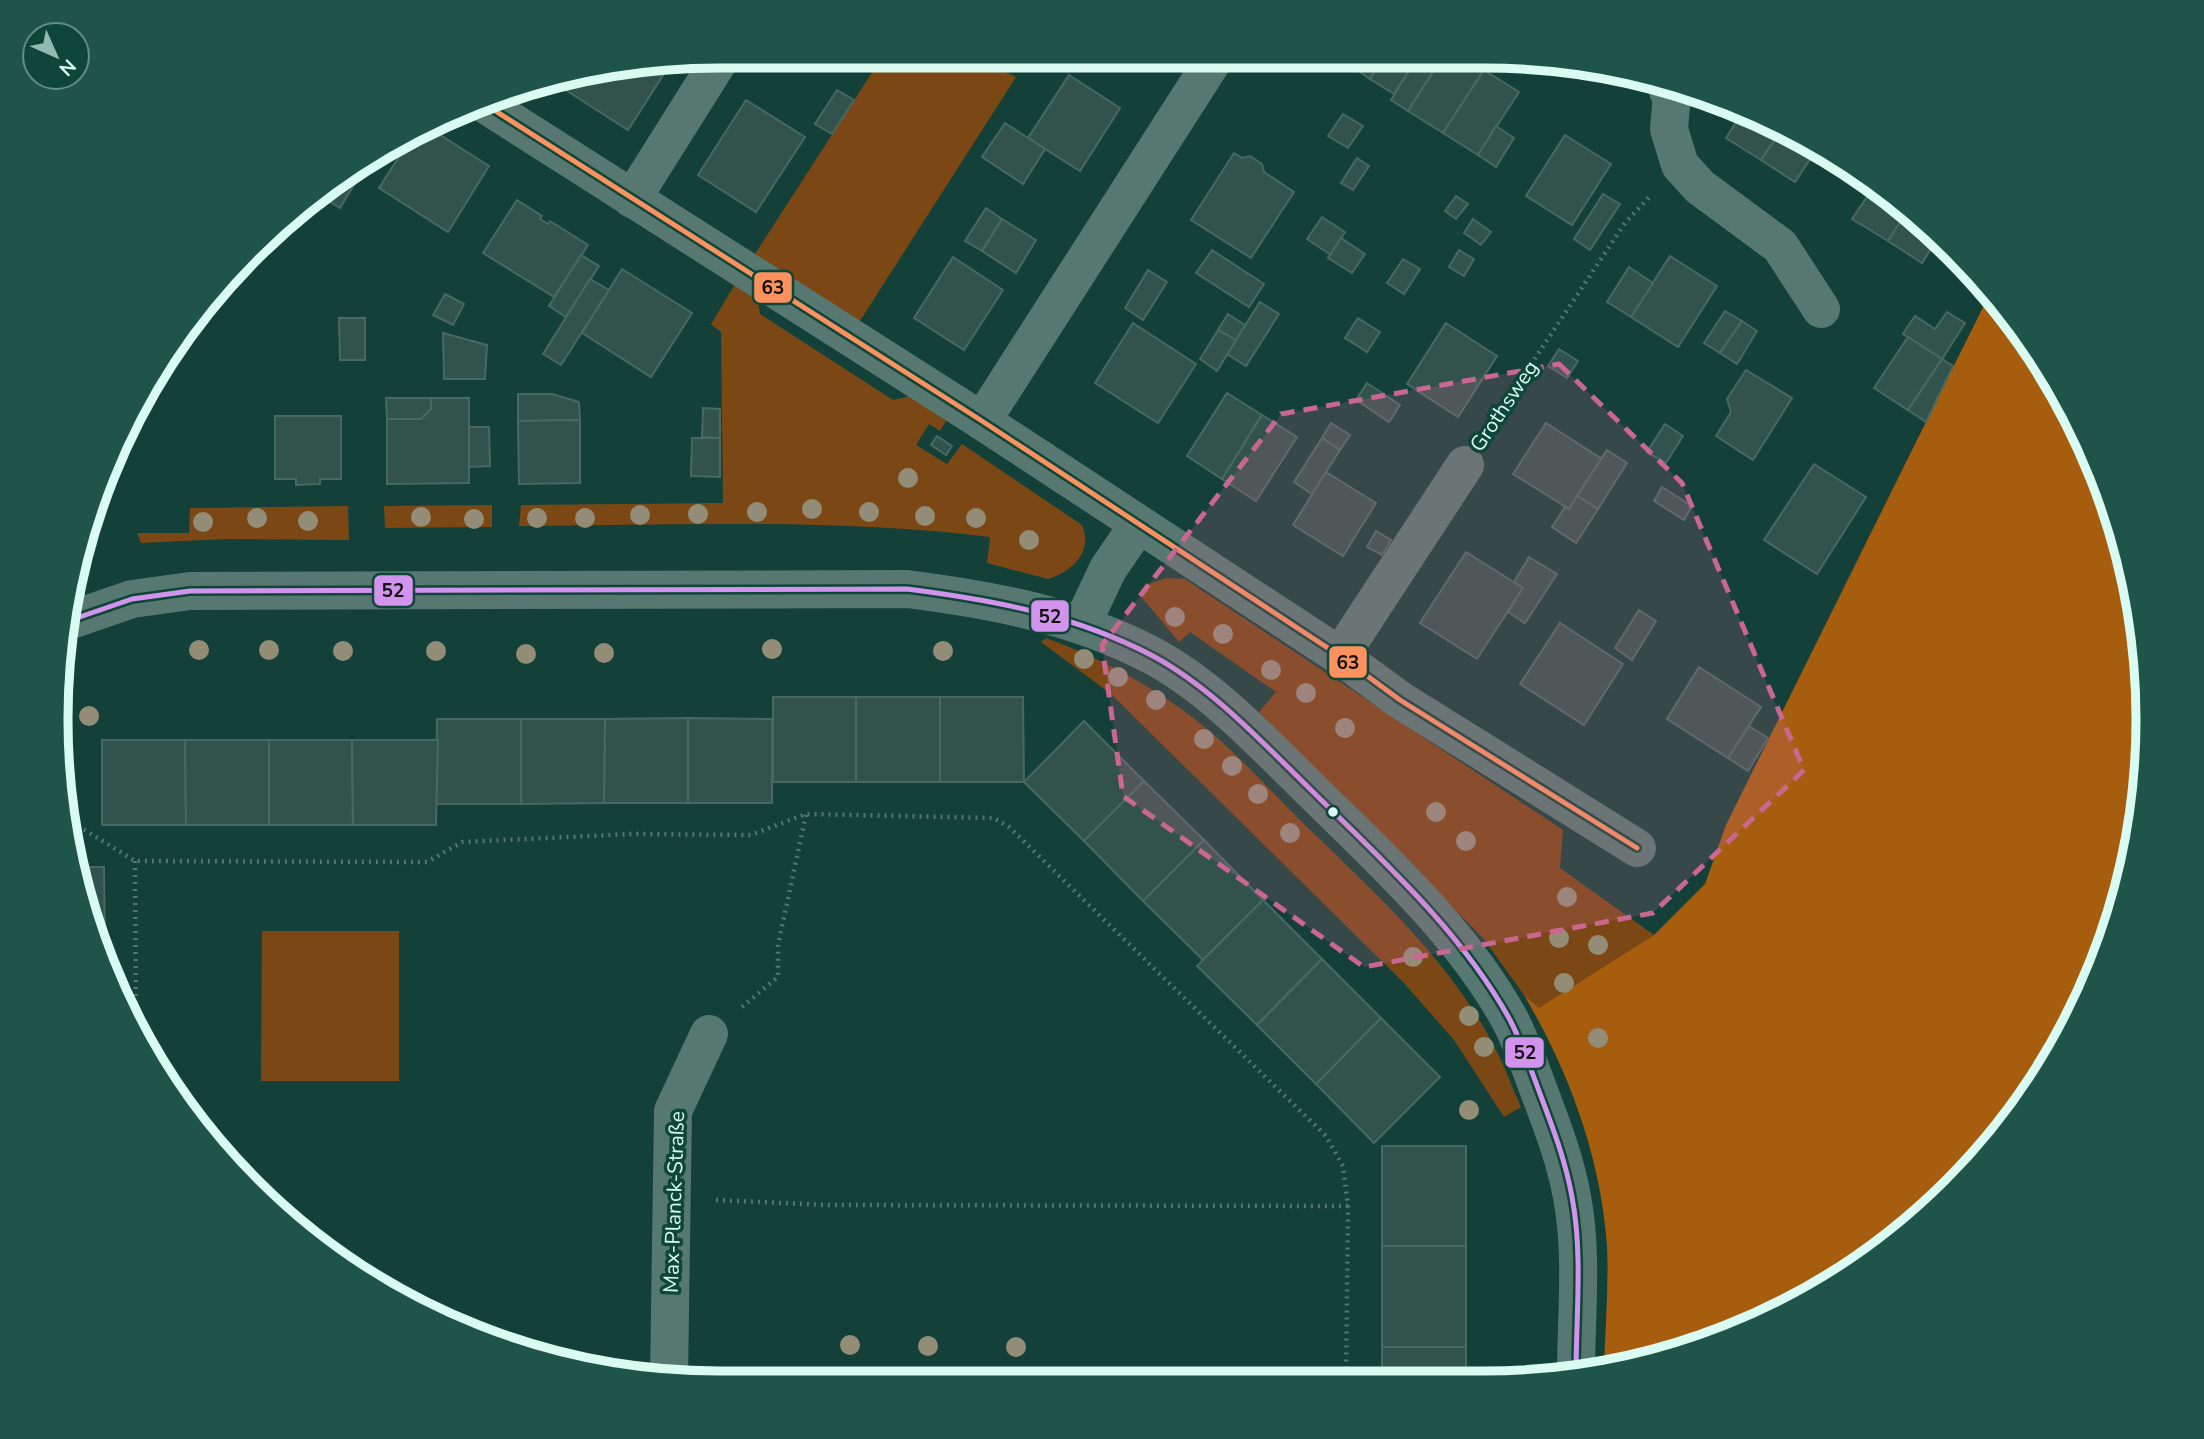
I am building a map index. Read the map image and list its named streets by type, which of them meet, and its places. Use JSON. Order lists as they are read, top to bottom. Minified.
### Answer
{"streets":{"street":["Grothsweg","Max-Planck-Straße"]},"lines":["transit line 63","transit line 52"],"north":"bottom right"}
